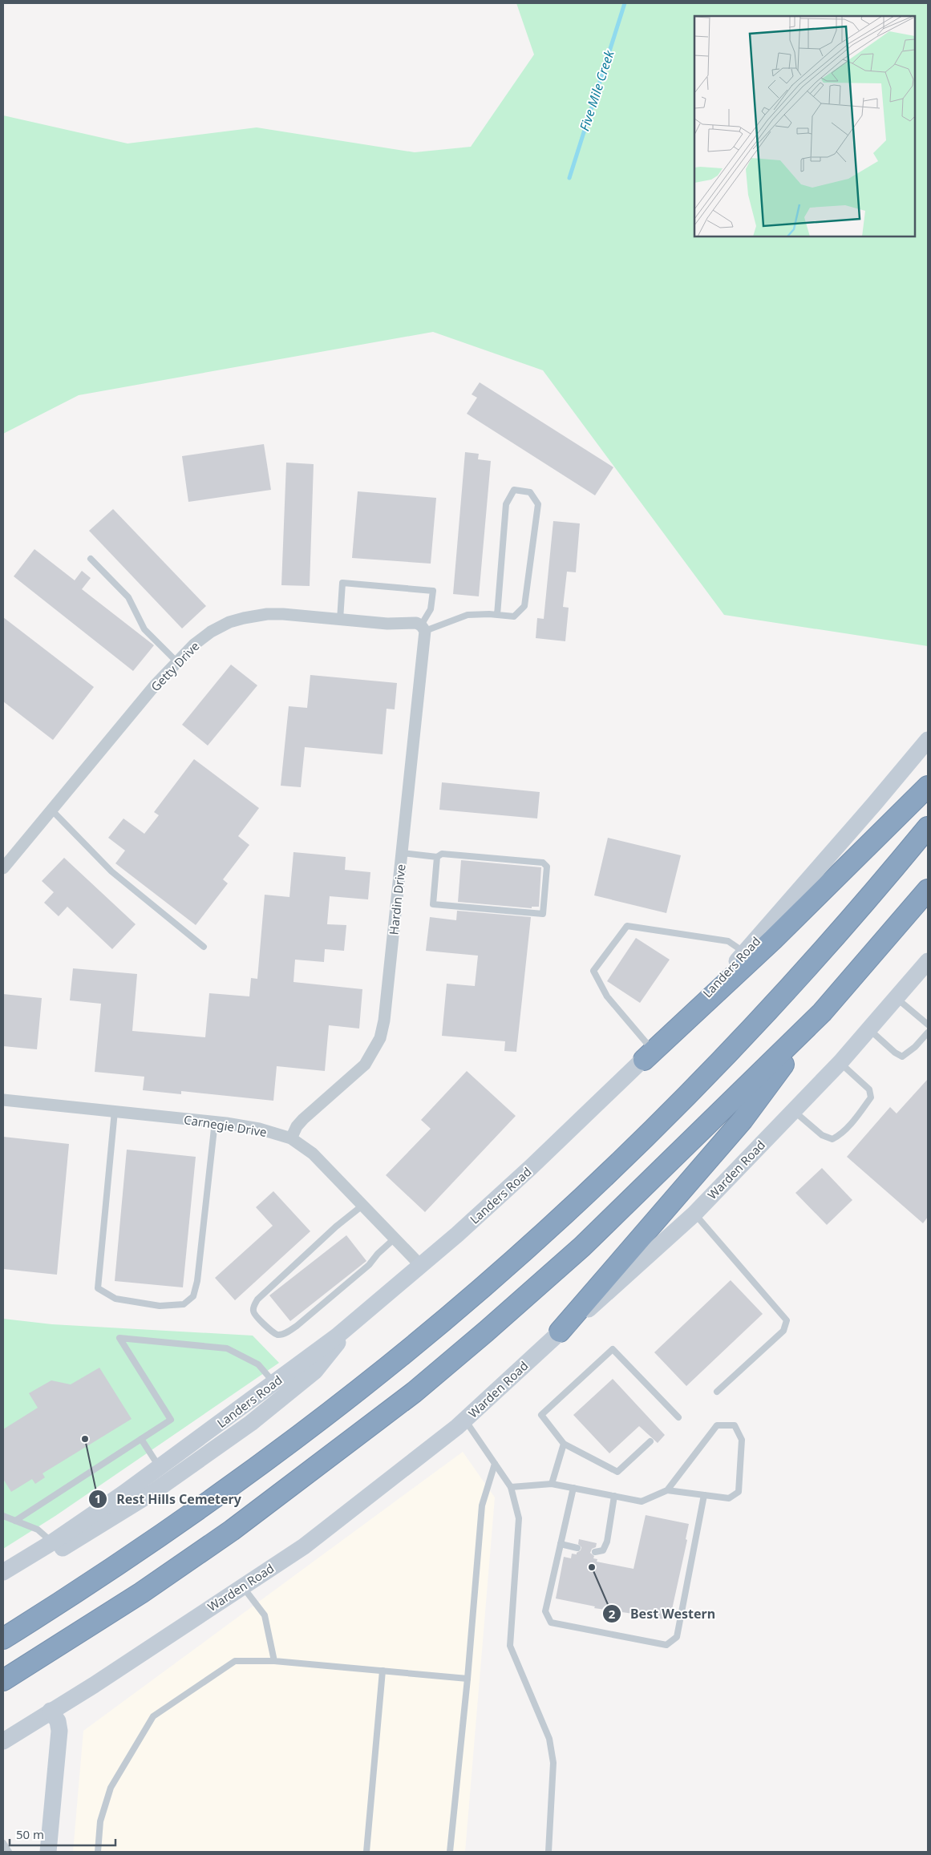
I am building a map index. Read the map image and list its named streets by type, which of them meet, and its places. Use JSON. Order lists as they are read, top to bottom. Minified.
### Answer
{"streets":{"main road":["Landers Road","Warden Road"],"street":["Getty Drive","Hardin Drive","Carnegie Drive"]},"crossings":[["Getty Drive","Hardin Drive"],["Hardin Drive","Carnegie Drive"],["Landers Road","Carnegie Drive"]],"water":["Five Mile Creek"],"places":["Rest Hills Cemetery","Best Western"],"scale_bar":"50 m"}
